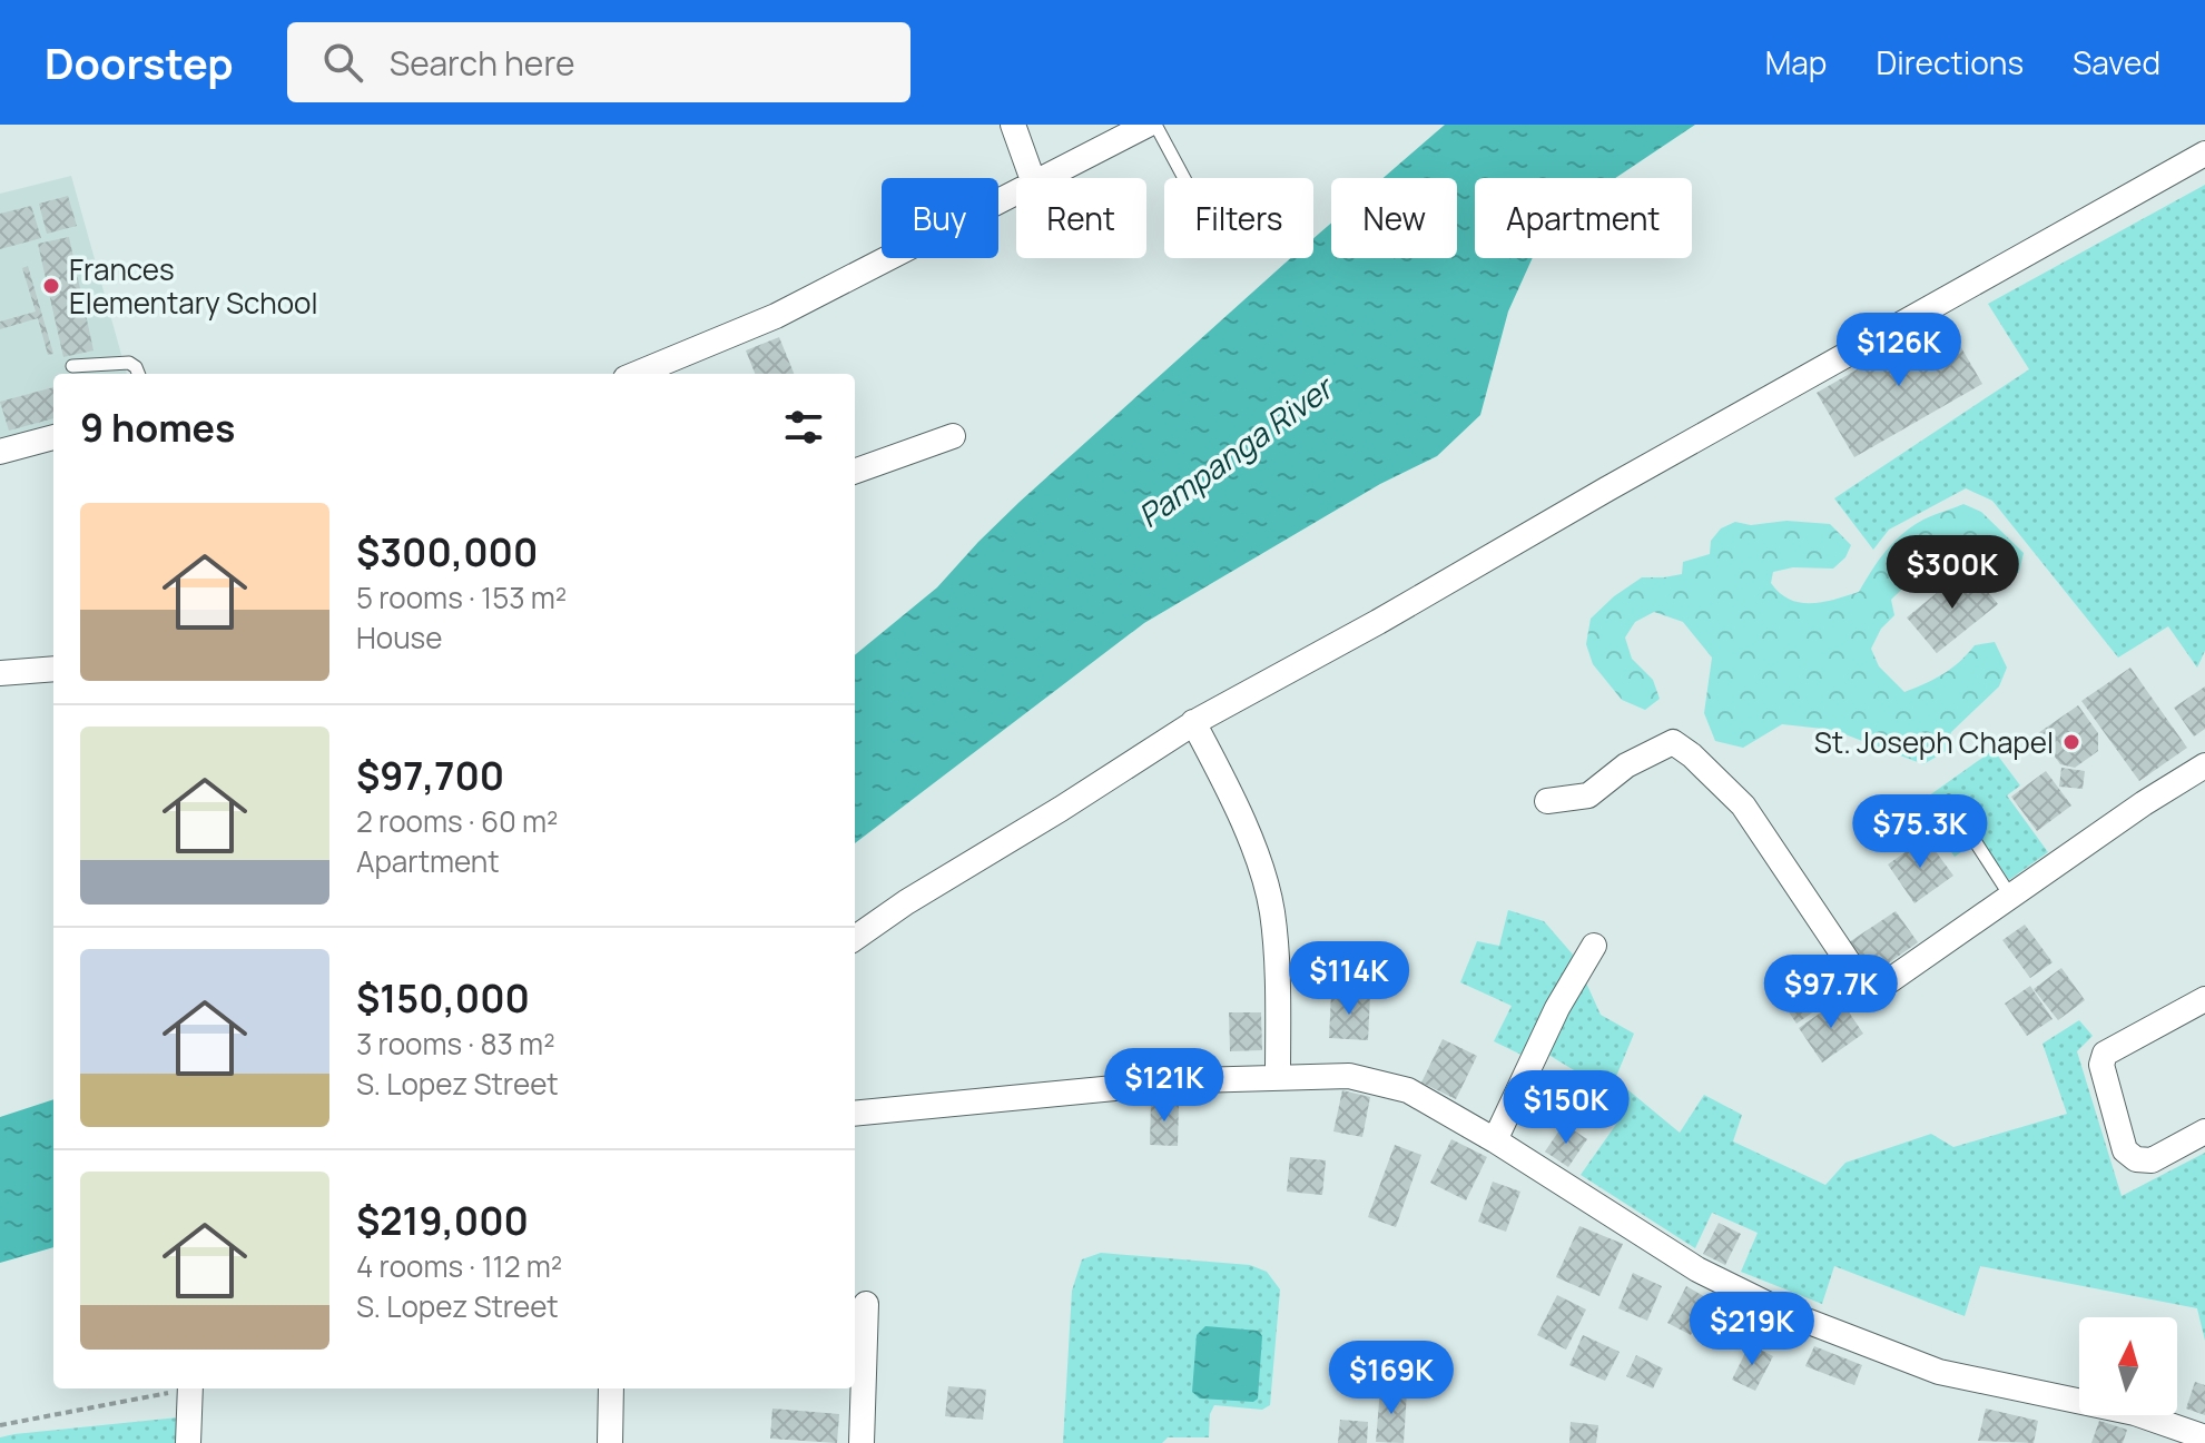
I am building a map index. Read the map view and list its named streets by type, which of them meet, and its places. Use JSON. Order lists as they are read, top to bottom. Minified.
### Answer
{"water":["Pampanga River"],"places":["Frances Elementary School","St. Joseph Chapel"],"north":"top","page":{"header":"Doorstep","search":"Search here","nav":["Map","Directions","Saved"],"chip":["Buy","Rent","Filters","New","Apartment"],"price":["$126K","$300K","$75.3K","$114K","$97.7K","$121K","$150K","$219K","$169K"],"heading":"9 homes","list":[{"name":"$300,000","note":"5 rooms · 153 m² · House"},{"name":"$97,700","note":"2 rooms · 60 m² · Apartment"},{"name":"$150,000","note":"3 rooms · 83 m² · S. Lopez Street"},{"name":"$219,000","note":"4 rooms · 112 m² · S. Lopez Street"}]}}
